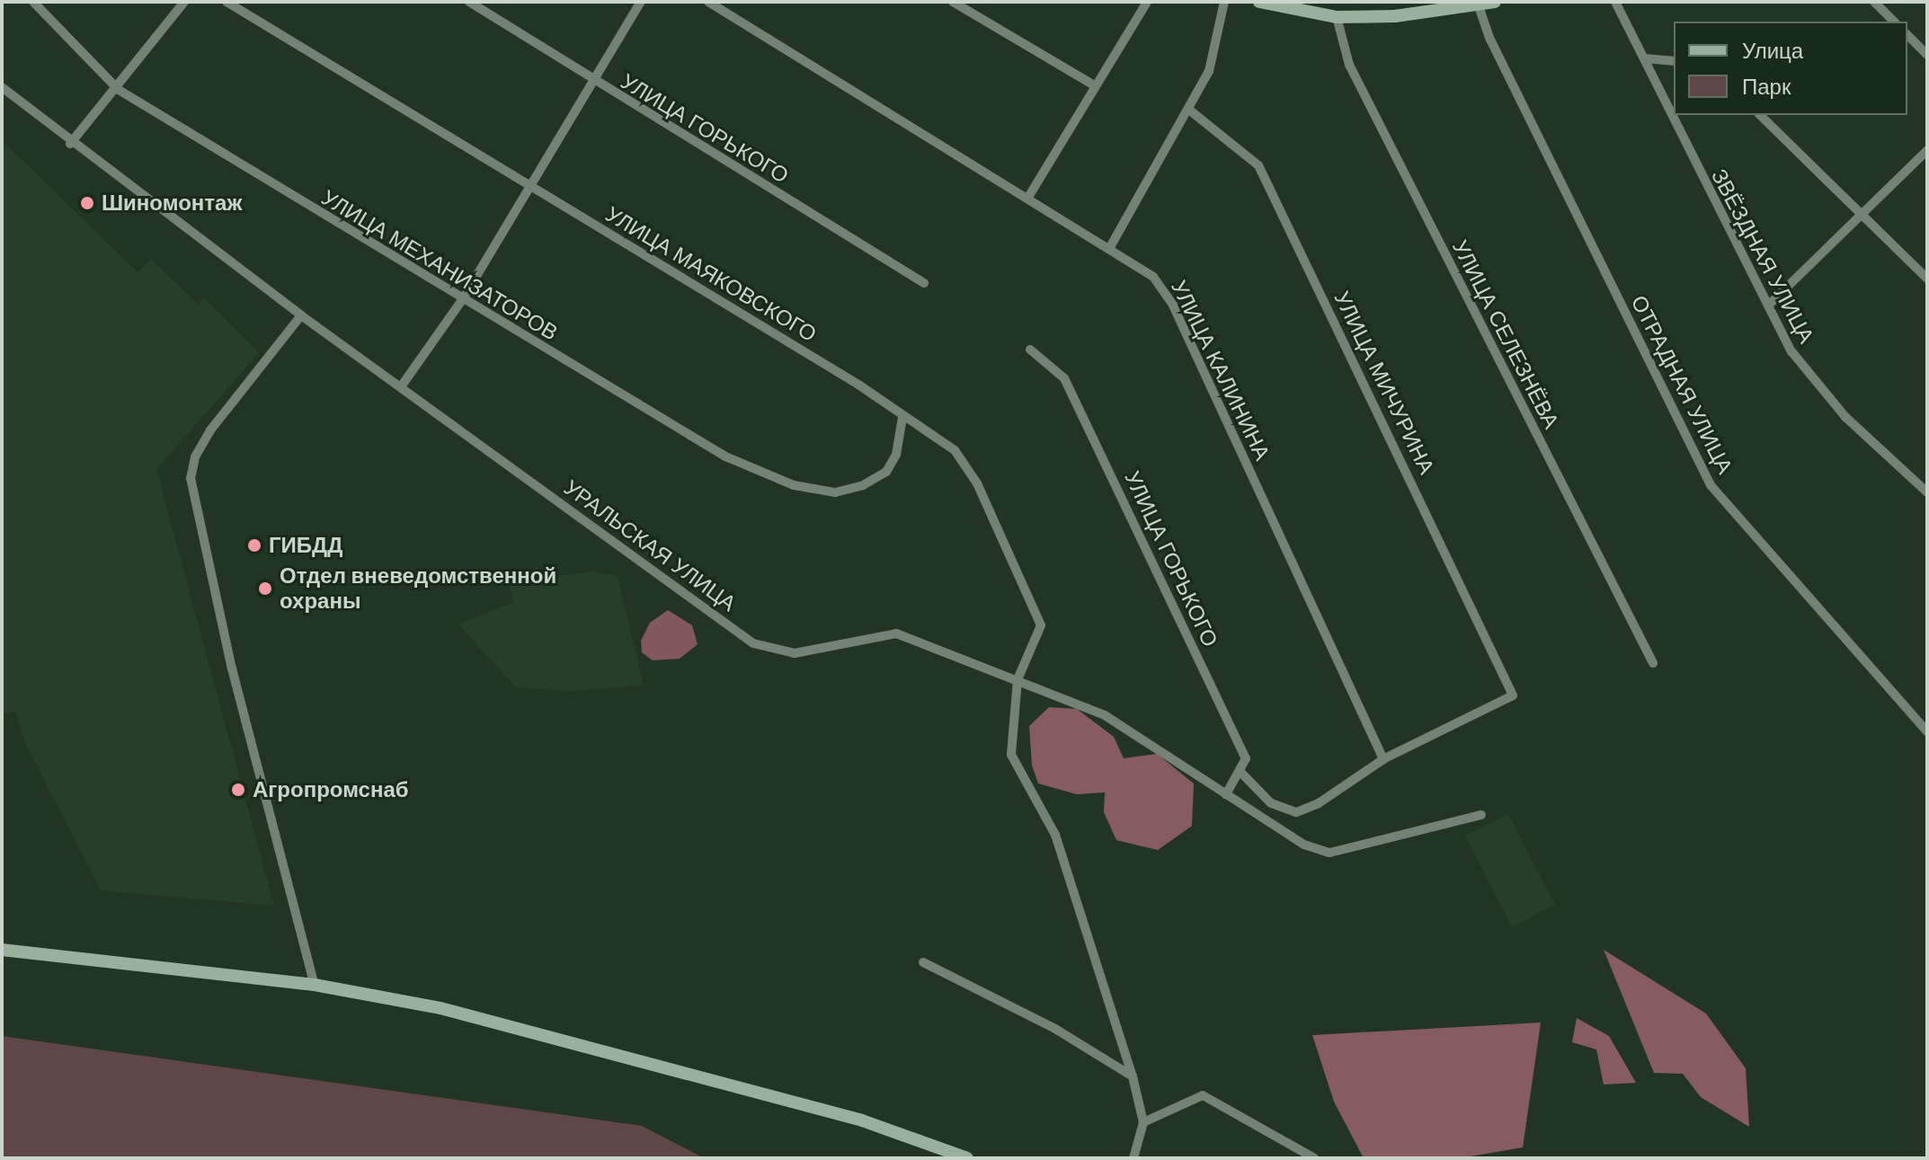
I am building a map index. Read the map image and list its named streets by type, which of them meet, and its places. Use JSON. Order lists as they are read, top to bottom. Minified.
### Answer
{"streets":{"street":["УЛИЦА ГОРЬКОГО","ЗВЁЗДНАЯ УЛИЦА","УЛИЦА МЕХАНИЗАТОРОВ","УЛИЦА МАЯКОВСКОГО","УЛИЦА СЕЛЕЗНЁВА","УЛИЦА КАЛИНИНА","УЛИЦА МИЧУРИНА","ОТРАДНАЯ УЛИЦА","УРАЛЬСКАЯ УЛИЦА"]},"crossings":[["УЛИЦА МЕХАНИЗАТОРОВ","УЛИЦА МАЯКОВСКОГО"],["УЛИЦА МАЯКОВСКОГО","УРАЛЬСКАЯ УЛИЦА"],["УЛИЦА КАЛИНИНА","УЛИЦА МИЧУРИНА"]],"places":["Шиномонтаж","ГИБДД","Отдел вневедомственной охраны","Агропромснаб"],"legend":["Улица","Парк"]}
